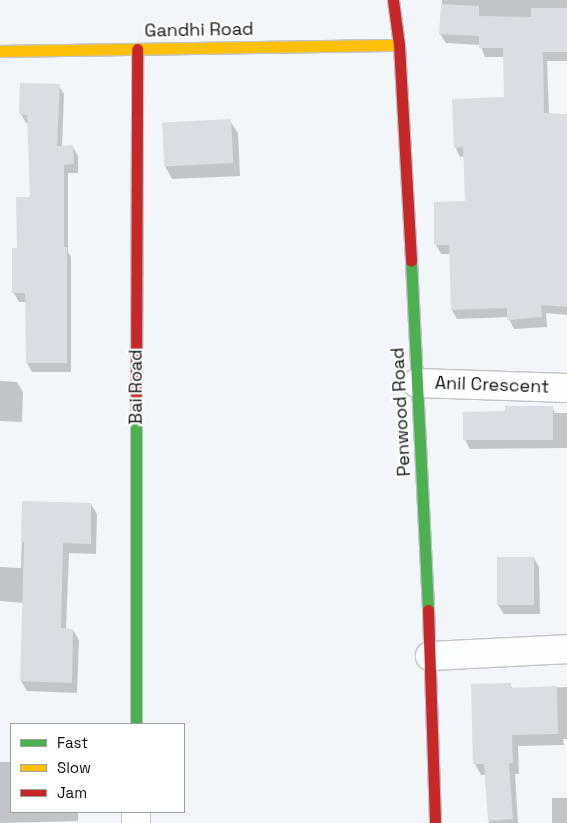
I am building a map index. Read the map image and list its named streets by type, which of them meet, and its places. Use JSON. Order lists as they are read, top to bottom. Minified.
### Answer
{"streets":{"street":["Gandhi Road","Anil Crescent","Bai Road","Penwood Road"]},"crossings":[["Gandhi Road","Bai Road"],["Gandhi Road","Penwood Road"],["Anil Crescent","Penwood Road"]],"legend":["Fast","Slow","Jam"]}
